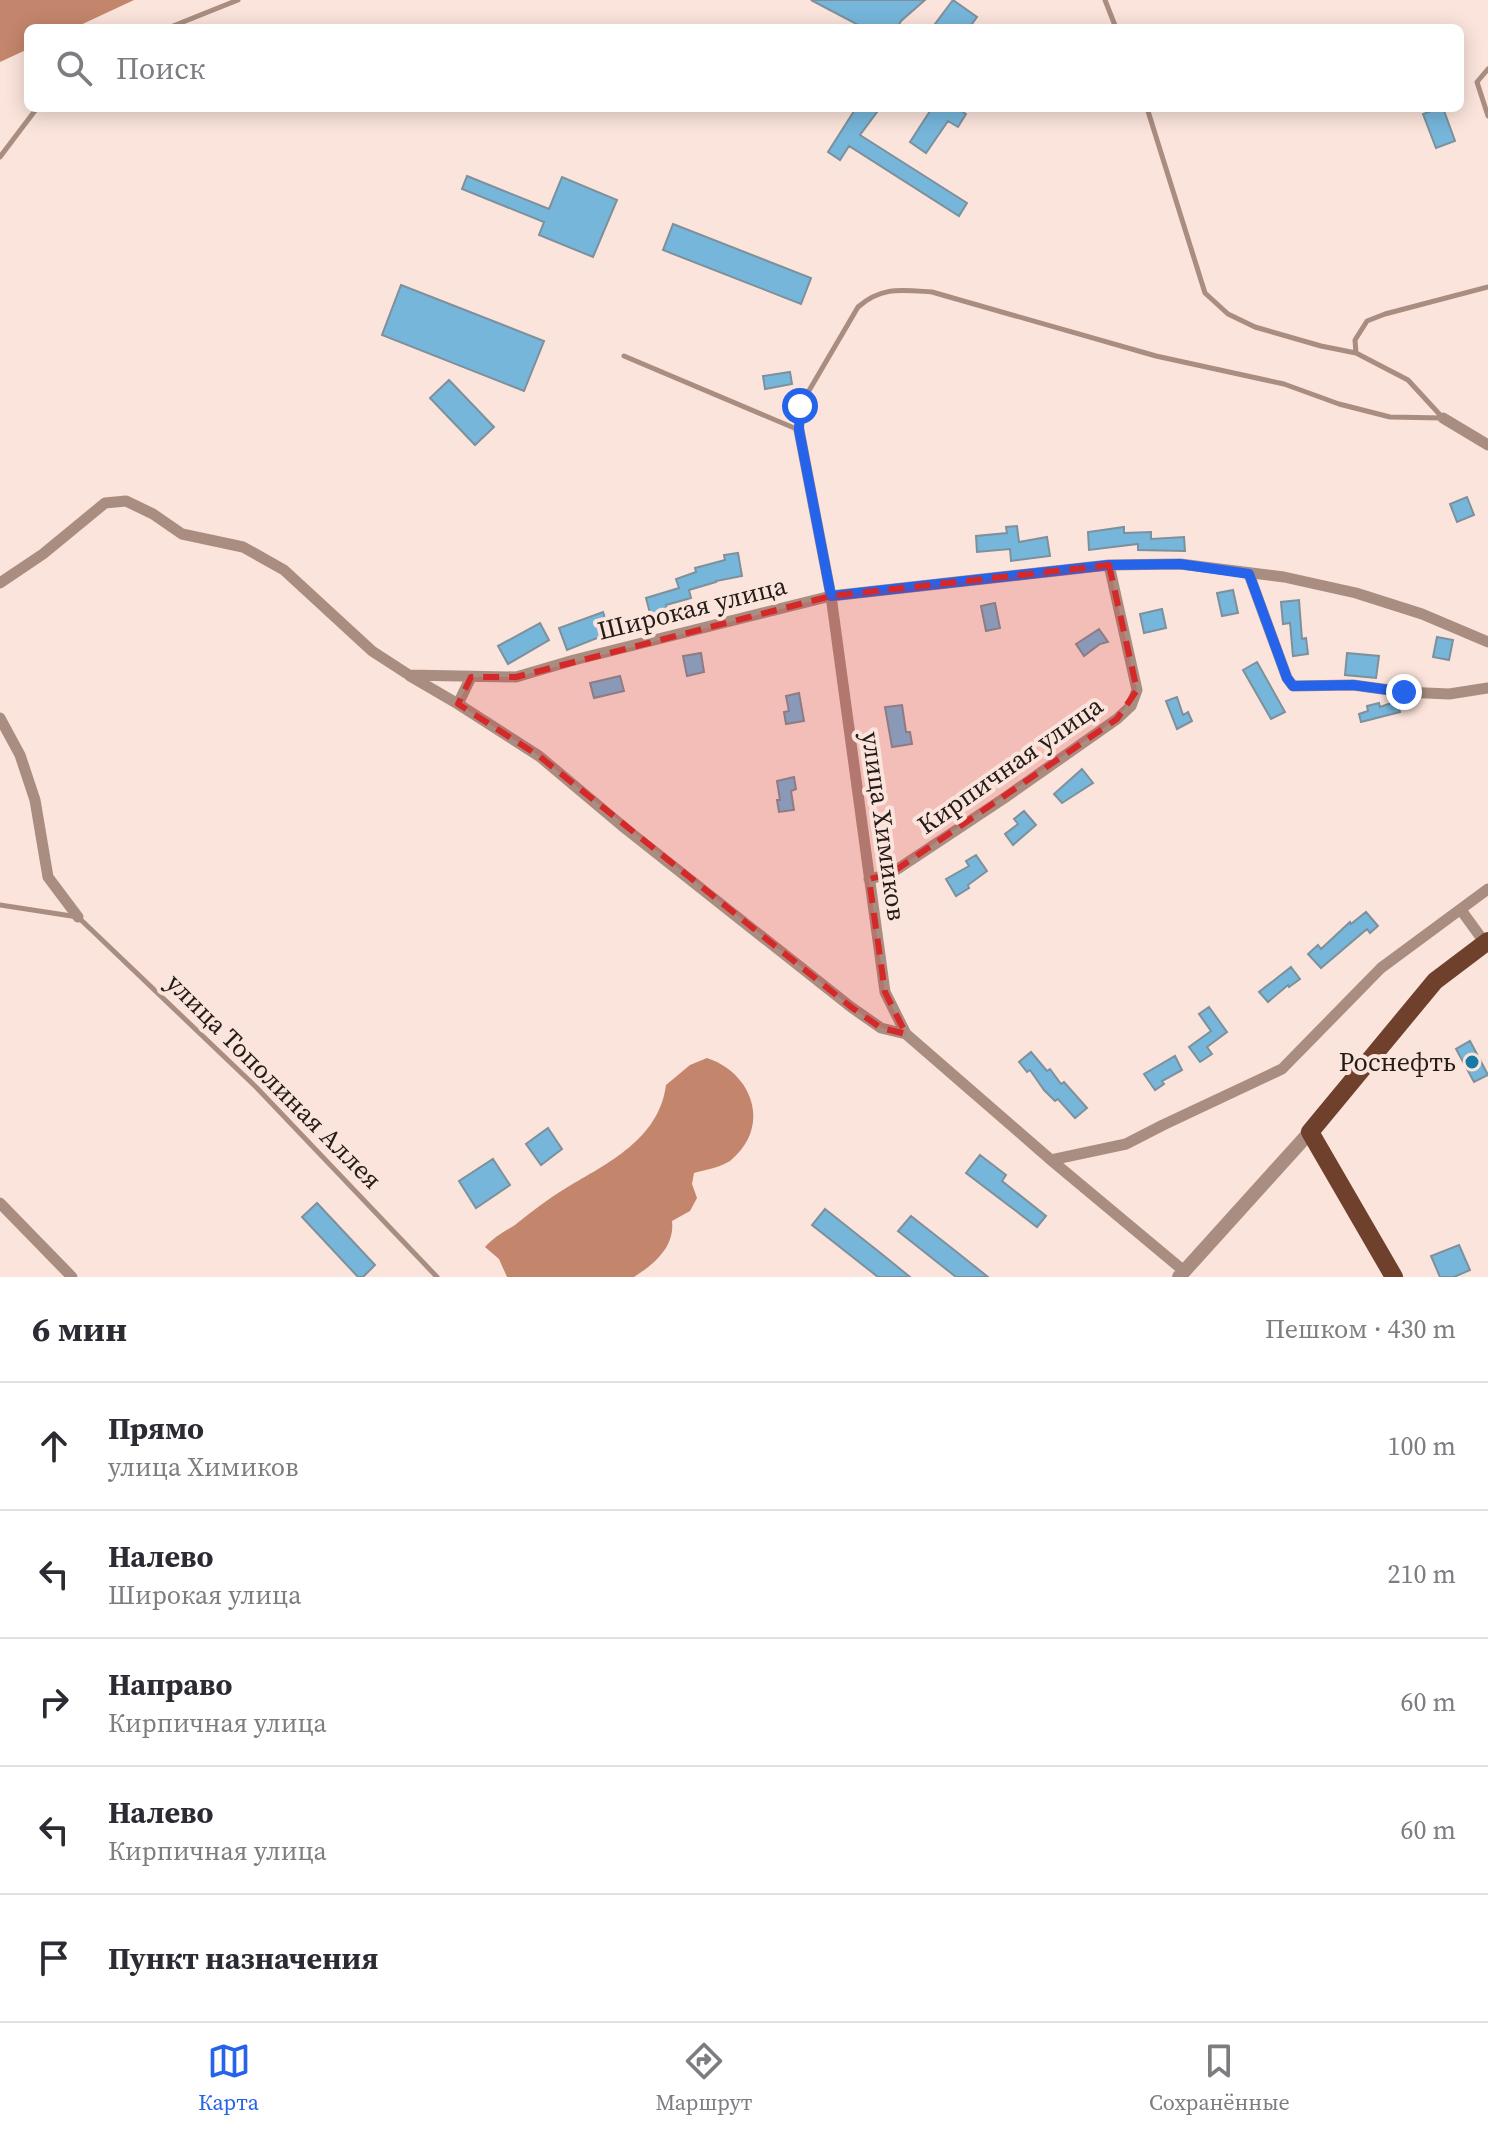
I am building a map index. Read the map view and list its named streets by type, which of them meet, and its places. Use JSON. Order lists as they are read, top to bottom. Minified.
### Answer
{"streets":{"street":["Широкая улица","Кирпичная улица","улица Химиков"],"lane":["улица Тополиная Аллея"]},"crossings":[["Широкая улица","Кирпичная улица"],["Широкая улица","улица Химиков"],["Кирпичная улица","улица Химиков"]],"places":["Роснефть"],"page":{"search":"Поиск","heading":["6 мин","Пешком · 430 m"],"list":[["Прямо","улица Химиков","100 m"],["Налево","Широкая улица","210 m"],["Направо","Кирпичная улица","60 m"],["Налево","Кирпичная улица","60 m"],"Пункт назначения"],"nav":["Карта","Маршрут","Сохранённые"]}}
